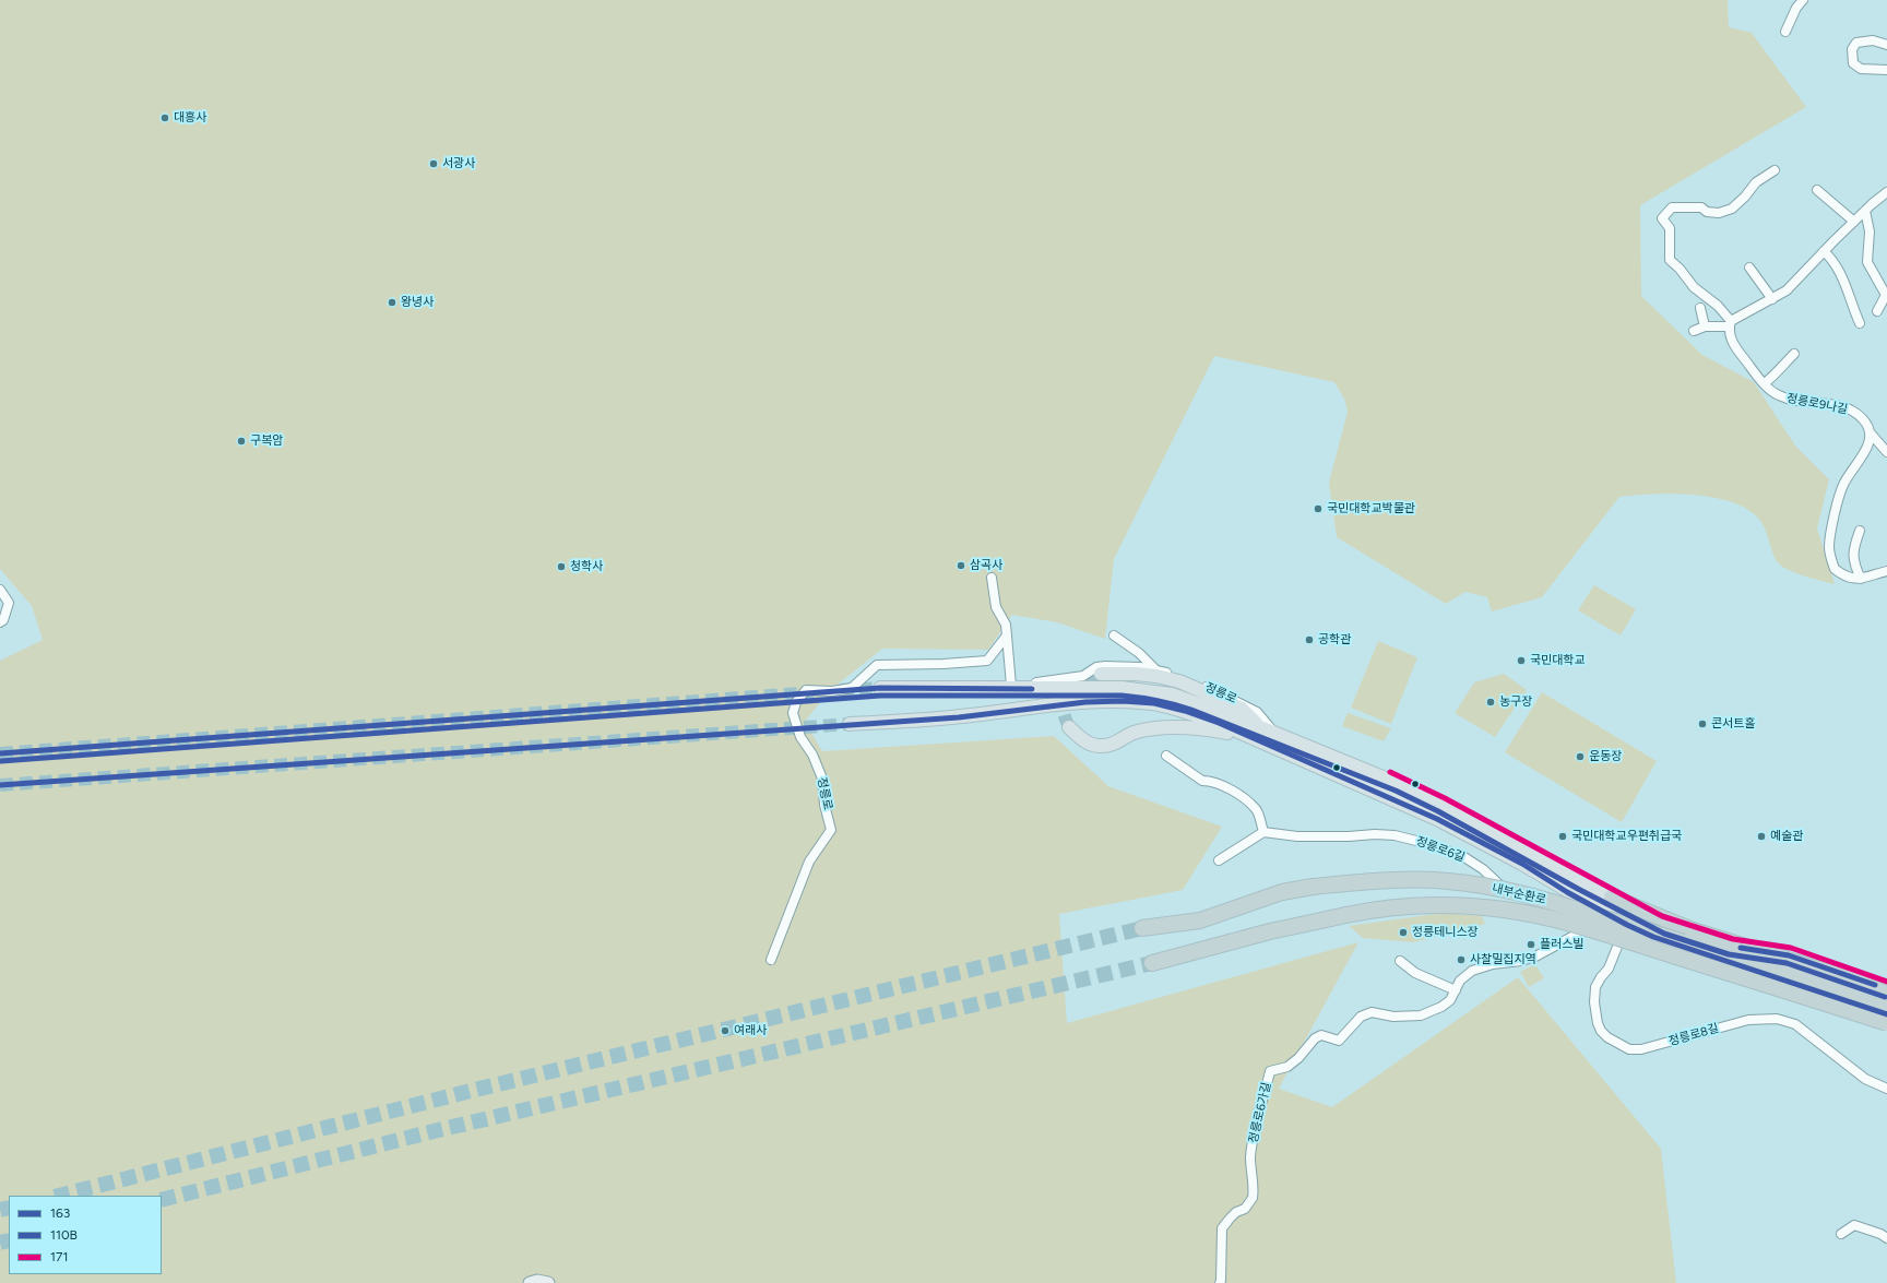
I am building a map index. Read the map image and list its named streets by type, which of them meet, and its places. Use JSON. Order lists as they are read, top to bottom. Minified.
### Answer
{"streets":{"highway":["내부순환로"],"main road":["정릉로"],"street":["정릉로9나길","정릉로6길","정릉로8길","정릉로6가길"]},"crossings":[["정릉로6길","정릉로8길"],["정릉로6길","정릉로6가길"]],"places":["대흥사","서광사","왕녕사","구복암","국민대학교박물관","삼곡사","청학사","공학관","국민대학교","농구장","콘서트홀","운동장","국민대학교우편취급국","예술관","정릉테니스장","플러스빌","사찰밀집지역","여래사"],"lines":["transit line 163","transit line 110B","transit line 171"],"legend":["163","110B","171"]}
